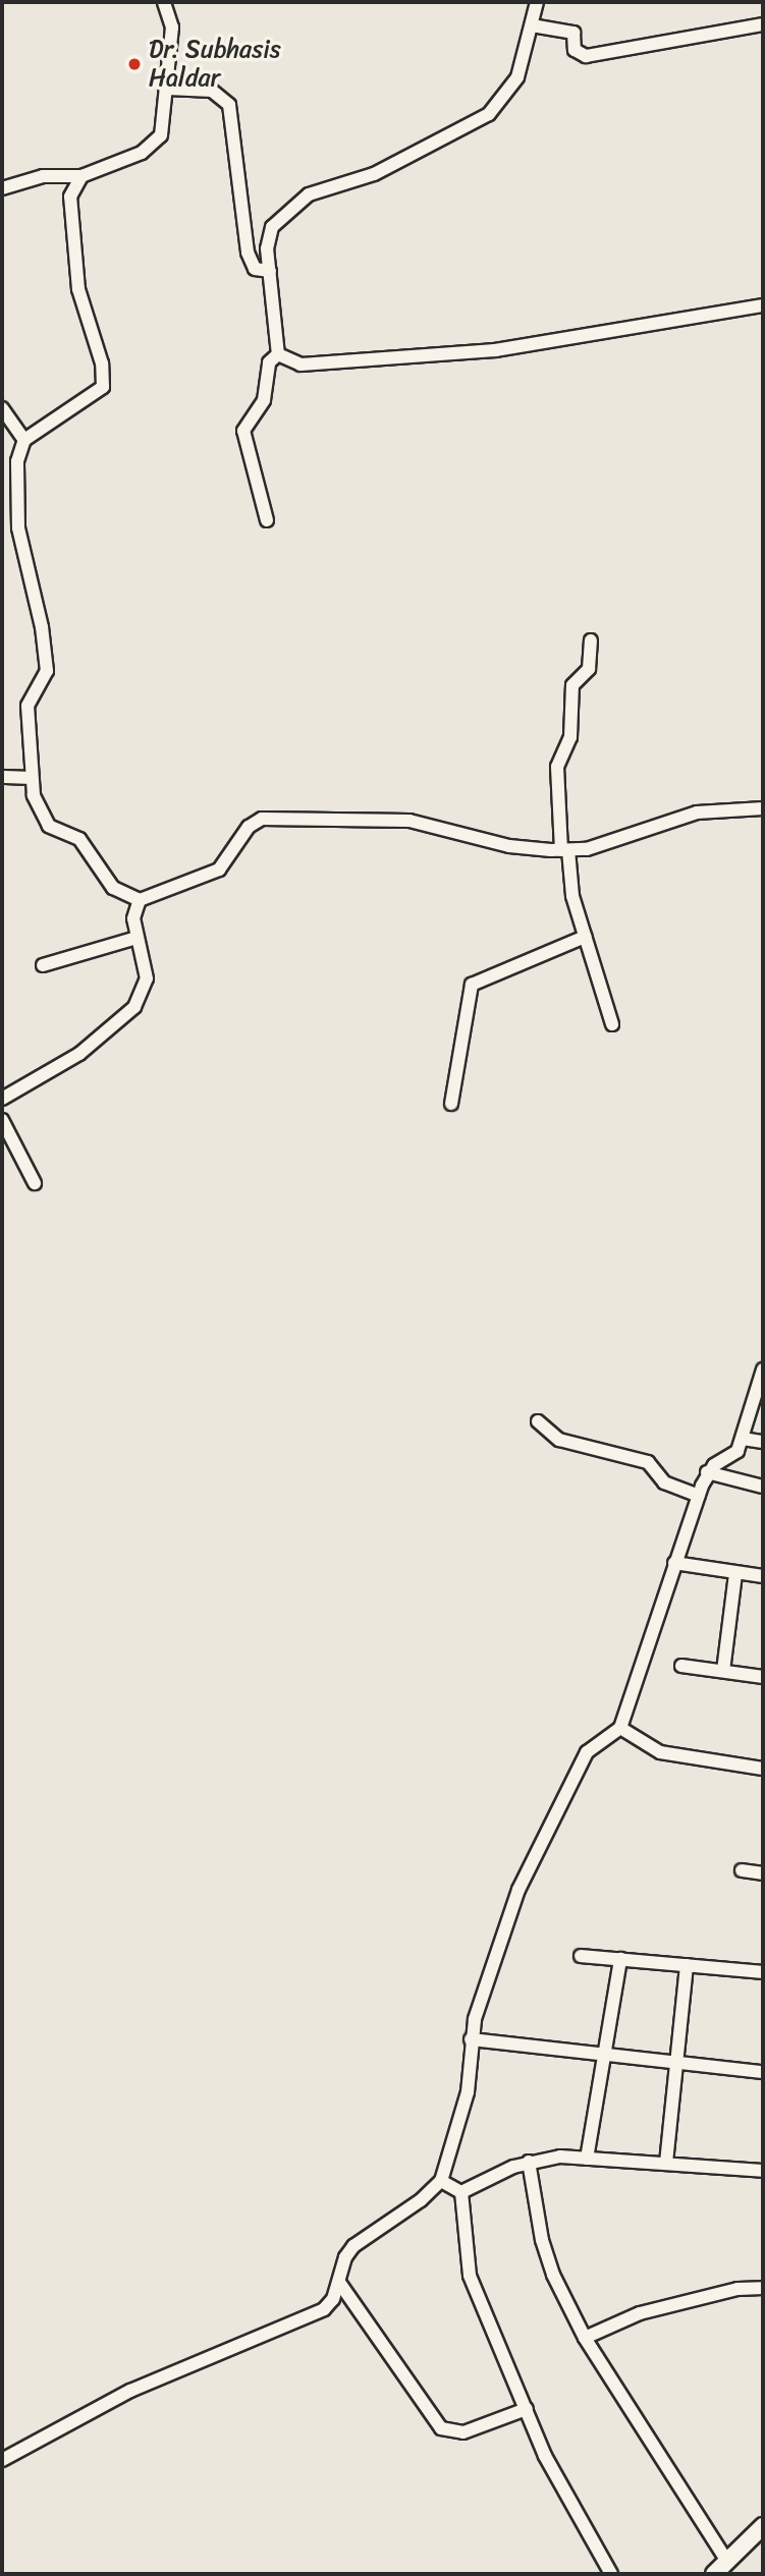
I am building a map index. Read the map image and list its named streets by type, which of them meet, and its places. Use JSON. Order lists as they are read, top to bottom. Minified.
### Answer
{"places":["Dr. Subhasis Haldar"]}
